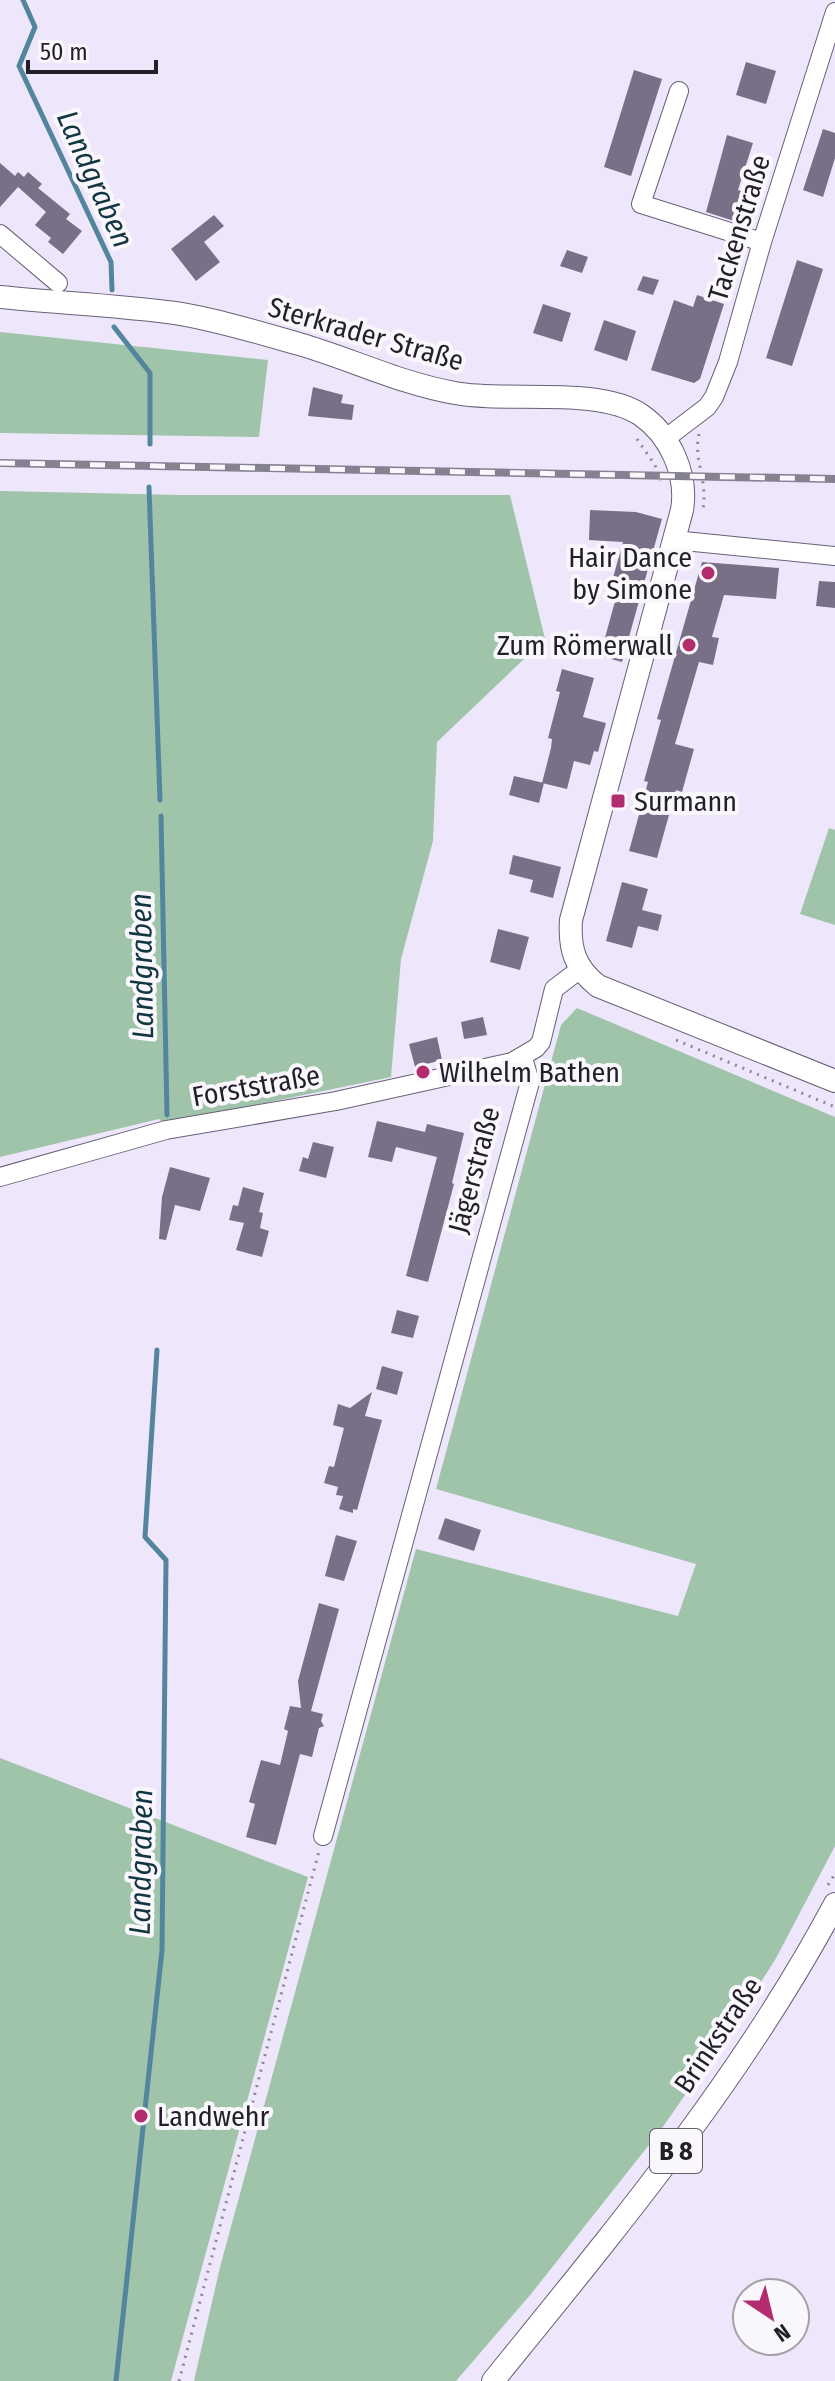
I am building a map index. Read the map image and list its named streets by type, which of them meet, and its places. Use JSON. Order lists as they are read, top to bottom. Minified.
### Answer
{"streets":{"main road":["Sterkrader Straße","Brinkstraße","B 8"],"street":["Tackenstraße","Forststraße","Jägerstraße"]},"crossings":[["Tackenstraße","Sterkrader Straße"],["Forststraße","Jägerstraße"]],"water":["Landgraben"],"places":{"other":["Hair Dance by Simone","Zum Römerwall","Wilhelm Bathen","Landwehr"],"transit":["Surmann"]},"scale_bar":"50 m","north":"bottom right"}
